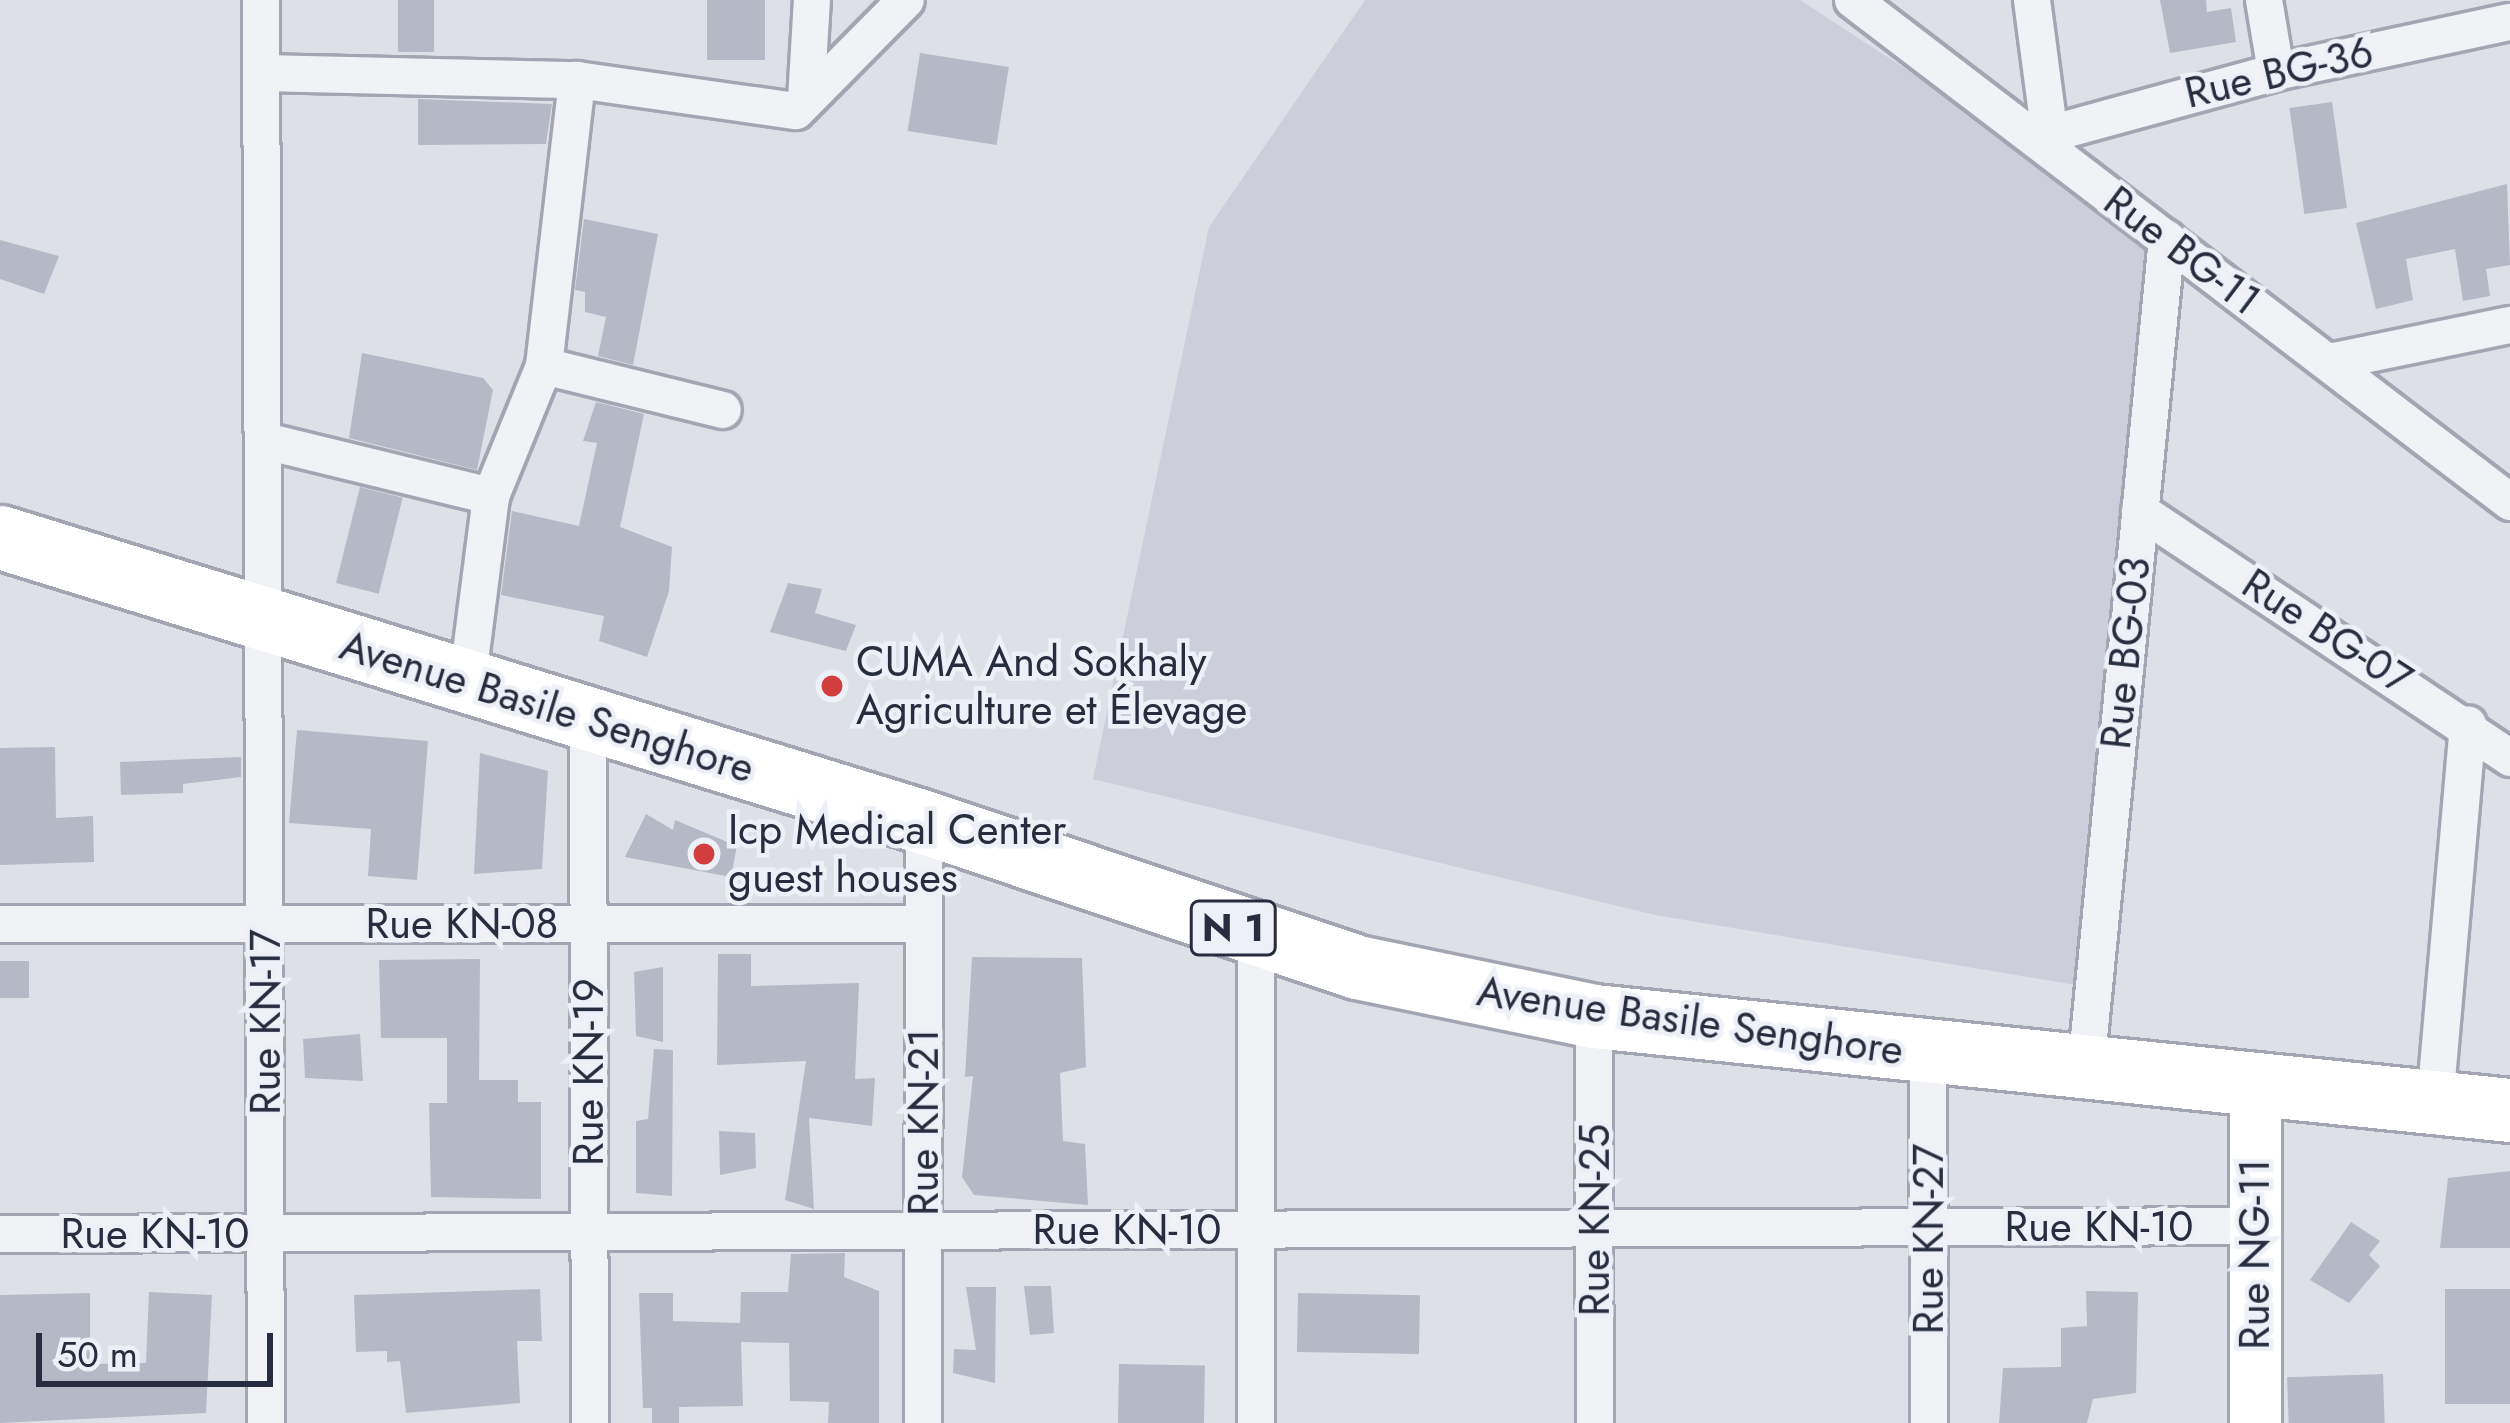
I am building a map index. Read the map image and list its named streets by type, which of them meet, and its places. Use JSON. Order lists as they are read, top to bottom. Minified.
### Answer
{"streets":{"highway":["Avenue Basile Senghore","N 1"],"street":["Rue BG-36","Rue BG-11","Rue BG-07","Rue BG-03","Rue KN-08","Rue KN-17","Rue KN-19","Rue KN-21","Rue KN-25","Rue KN-10","Rue KN-27","Rue NG-11"]},"crossings":[["Rue BG-36","Rue BG-11"],["Rue BG-11","Rue BG-03"],["Rue BG-07","Rue BG-03"],["Rue BG-03","Avenue Basile Senghore"],["Avenue Basile Senghore","Rue KN-17"],["Avenue Basile Senghore","Rue KN-19"],["Avenue Basile Senghore","Rue KN-21"],["Avenue Basile Senghore","Rue KN-25"],["Avenue Basile Senghore","Rue KN-27"],["Avenue Basile Senghore","Rue NG-11"],["Rue KN-08","Rue KN-17"],["Rue KN-08","Rue KN-19"],["Rue KN-08","Rue KN-21"],["Rue KN-17","Rue KN-10"],["Rue KN-19","Rue KN-10"],["Rue KN-21","Rue KN-10"],["Rue KN-25","Rue KN-10"],["Rue KN-10","Rue KN-27"],["Rue KN-10","Rue NG-11"]],"places":["CUMA And Sokhaly Agriculture et Élevage","Icp Medical Center guest houses"],"scale_bar":"50 m"}
